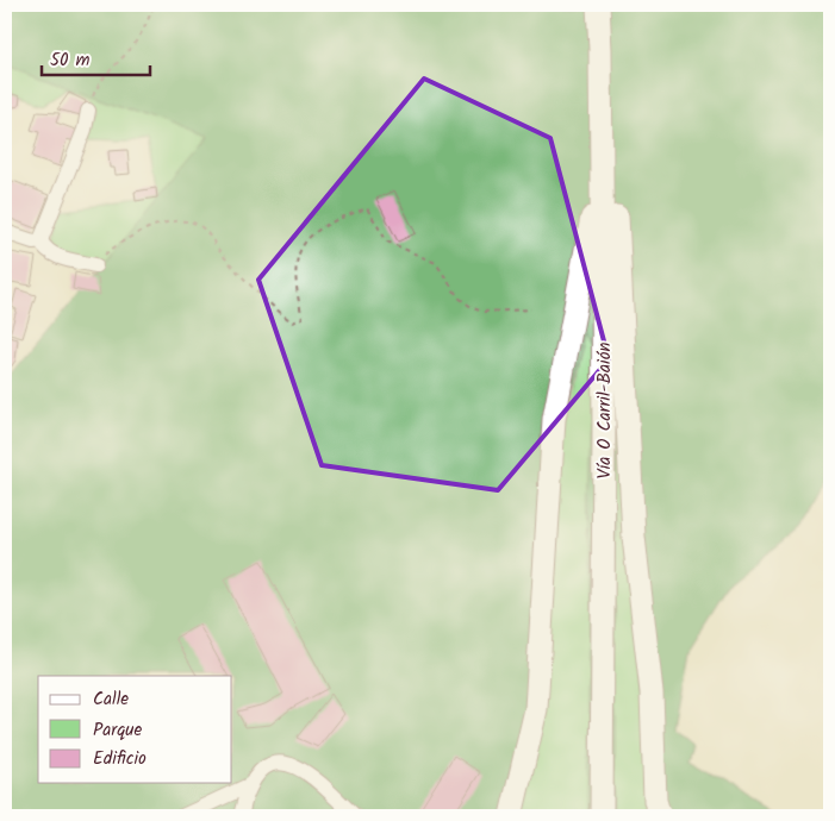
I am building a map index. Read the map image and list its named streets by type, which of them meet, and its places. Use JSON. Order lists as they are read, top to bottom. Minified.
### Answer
{"streets":{"highway":["Vía O Carril-Baión"]},"legend":["Calle","Parque","Edificio"],"scale_bar":"50 m"}
